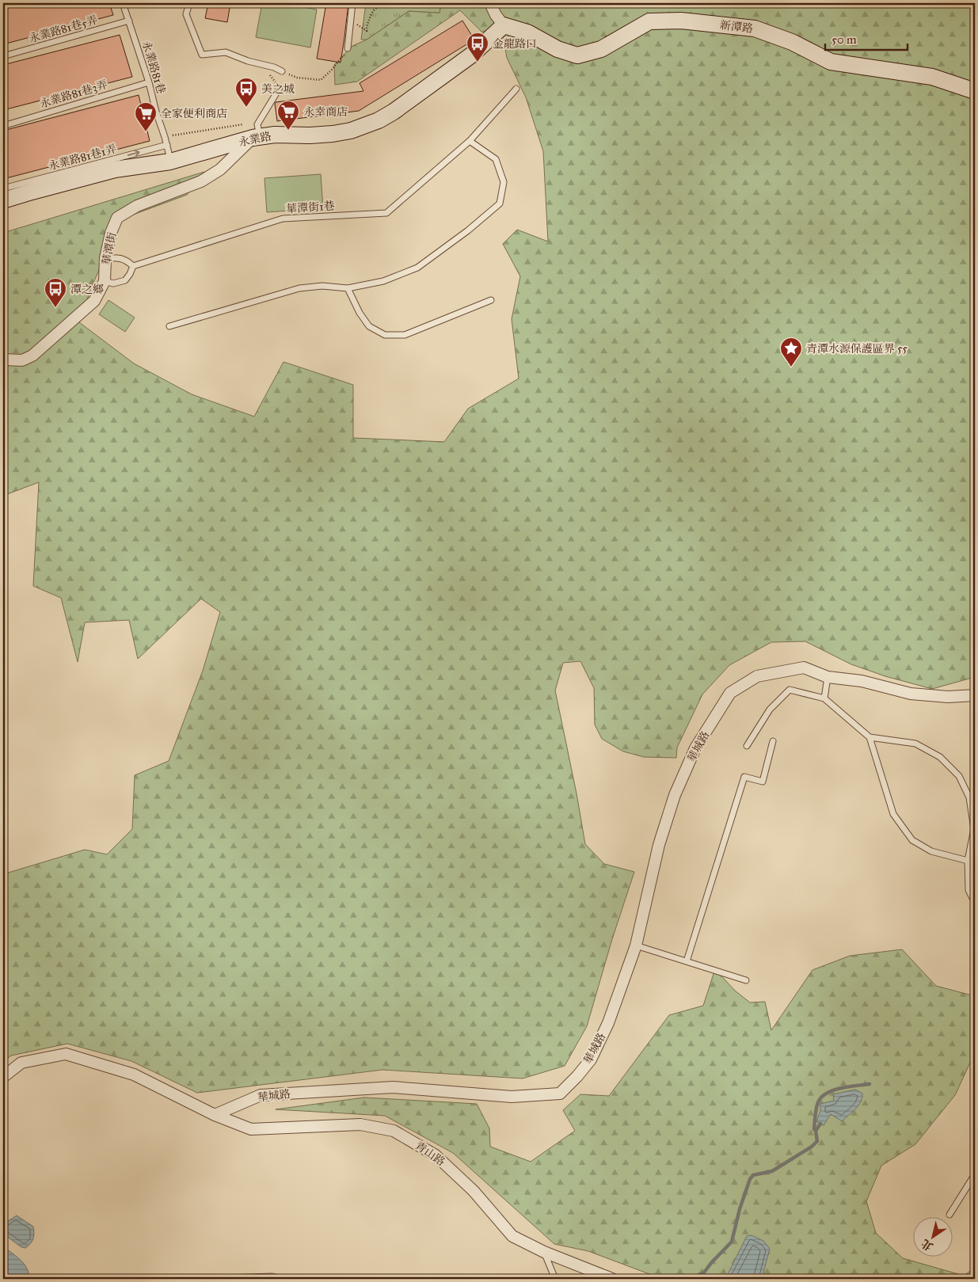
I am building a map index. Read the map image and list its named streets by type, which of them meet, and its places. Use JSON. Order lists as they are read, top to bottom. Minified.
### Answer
{"streets":{"street":["新潭路","永業路","華潭街","華城路","青山路"],"lane":["永業路81巷5弄","永業路81巷","永業路81巷3弄","永業路81巷1弄","華潭街1巷"]},"crossings":[["新潭路","永業路"],["永業路81巷5弄","永業路81巷"],["永業路81巷","永業路81巷3弄"],["永業路81巷","永業路"],["永業路81巷","永業路81巷1弄"],["永業路","華潭街"],["華潭街1巷","華潭街"],["華城路","青山路"]],"one_way":["永業路81巷1弄"],"places":{"bus stop":["金龍路口","美之城","潭之鄉"],"supermarket":["永幸商店","全家便利商店"],"place":["青潭水源保護區界 55"]},"scale_bar":"50 m","north":"bottom left"}
